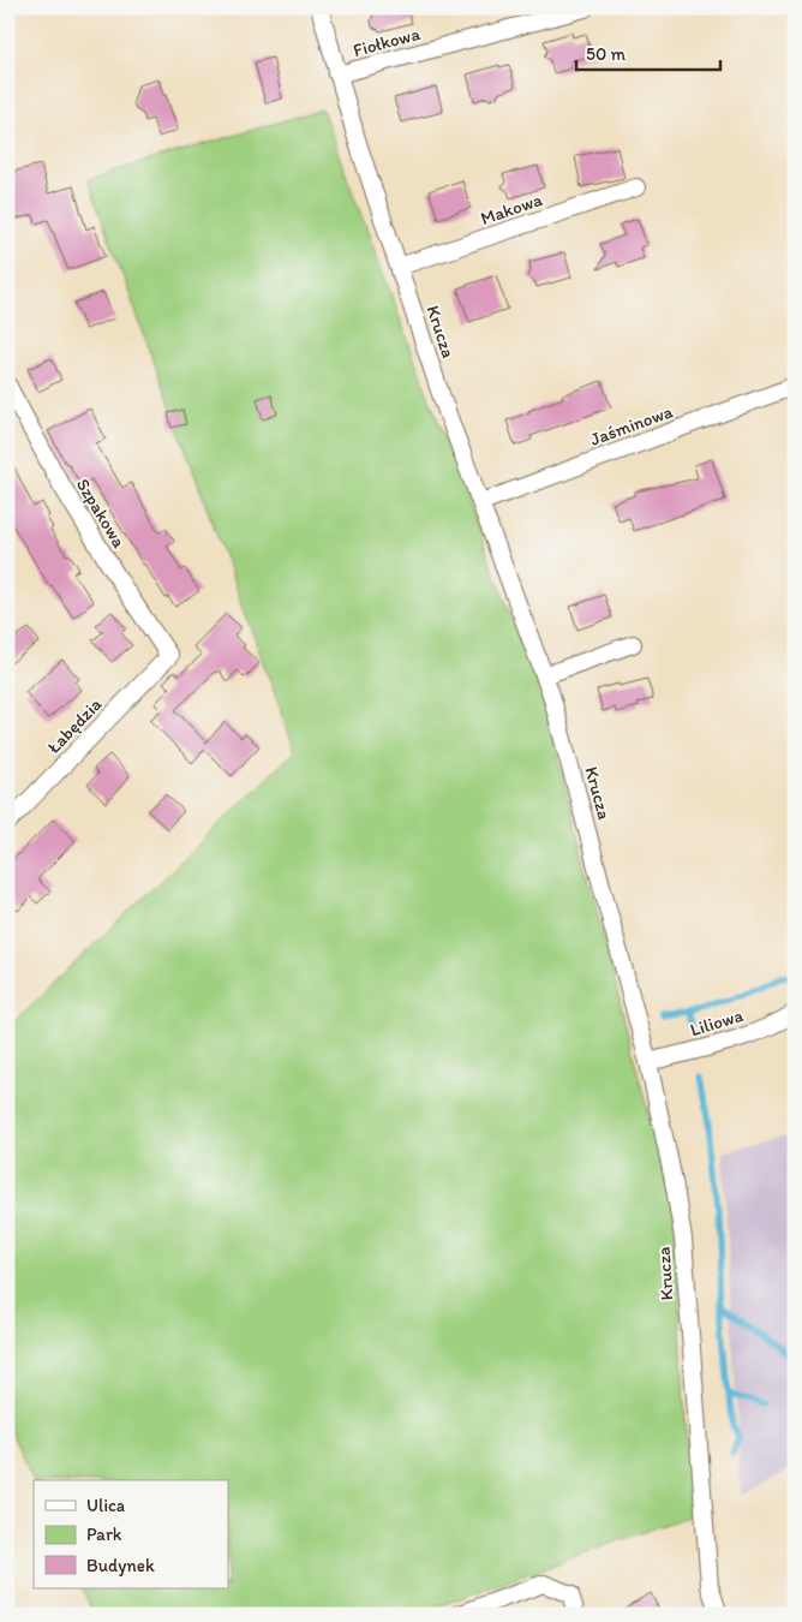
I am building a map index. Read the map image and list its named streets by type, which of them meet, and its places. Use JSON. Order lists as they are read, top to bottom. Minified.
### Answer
{"streets":{"street":["Fiołkowa","Makowa","Krucza","Jaśminowa","Szpakowa","Łabędzia","Liliowa"]},"crossings":[["Fiołkowa","Krucza"],["Makowa","Krucza"],["Krucza","Jaśminowa"],["Krucza","Liliowa"],["Szpakowa","Łabędzia"]],"legend":["Ulica","Park","Budynek"],"scale_bar":"50 m"}
